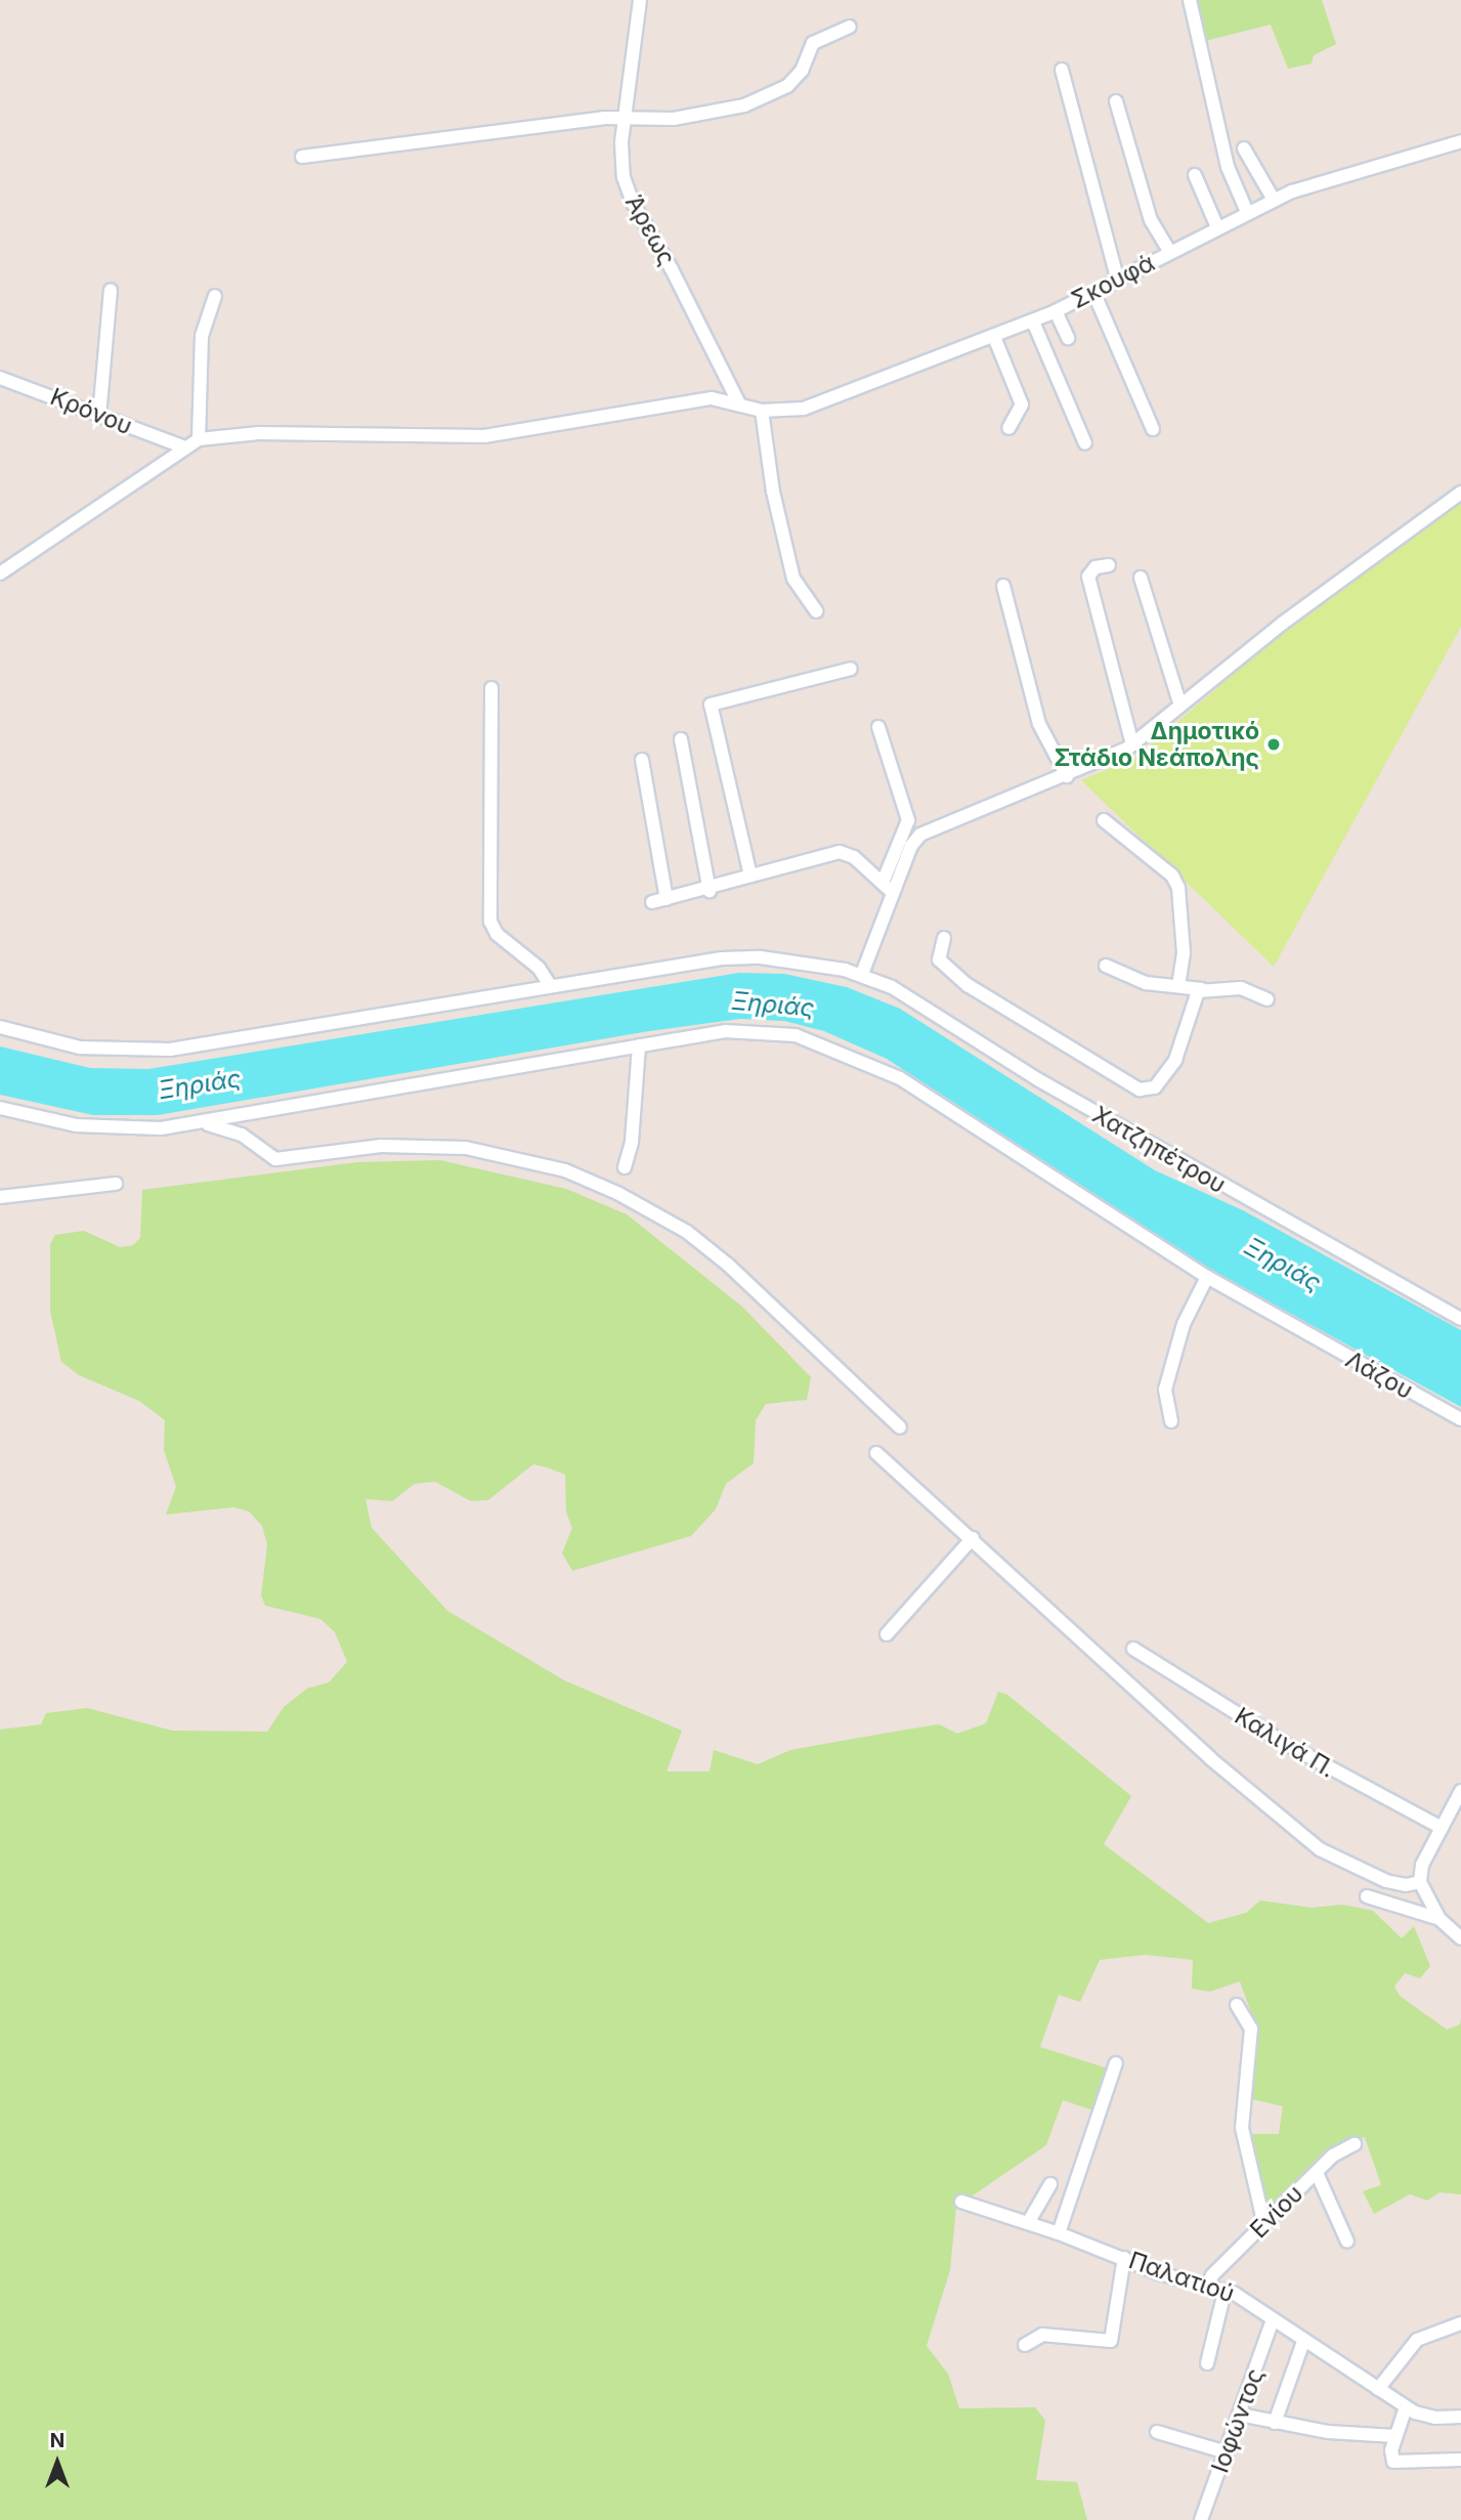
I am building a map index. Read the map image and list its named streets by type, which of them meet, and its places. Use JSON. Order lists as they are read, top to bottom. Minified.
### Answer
{"streets":{"street":["Άρεως","Σκουφά","Κρόνου","Χατζηπέτρου","Λάζου","Καλιγά Π.","Ενίου","Παλατιού","Ιοφώντος"]},"crossings":[["Ενίου","Παλατιού"],["Παλατιού","Ιοφώντος"]],"water":["Ξηριάς"],"places":["Δημοτικό Στάδιο Νεάπολης"],"north":"top"}
